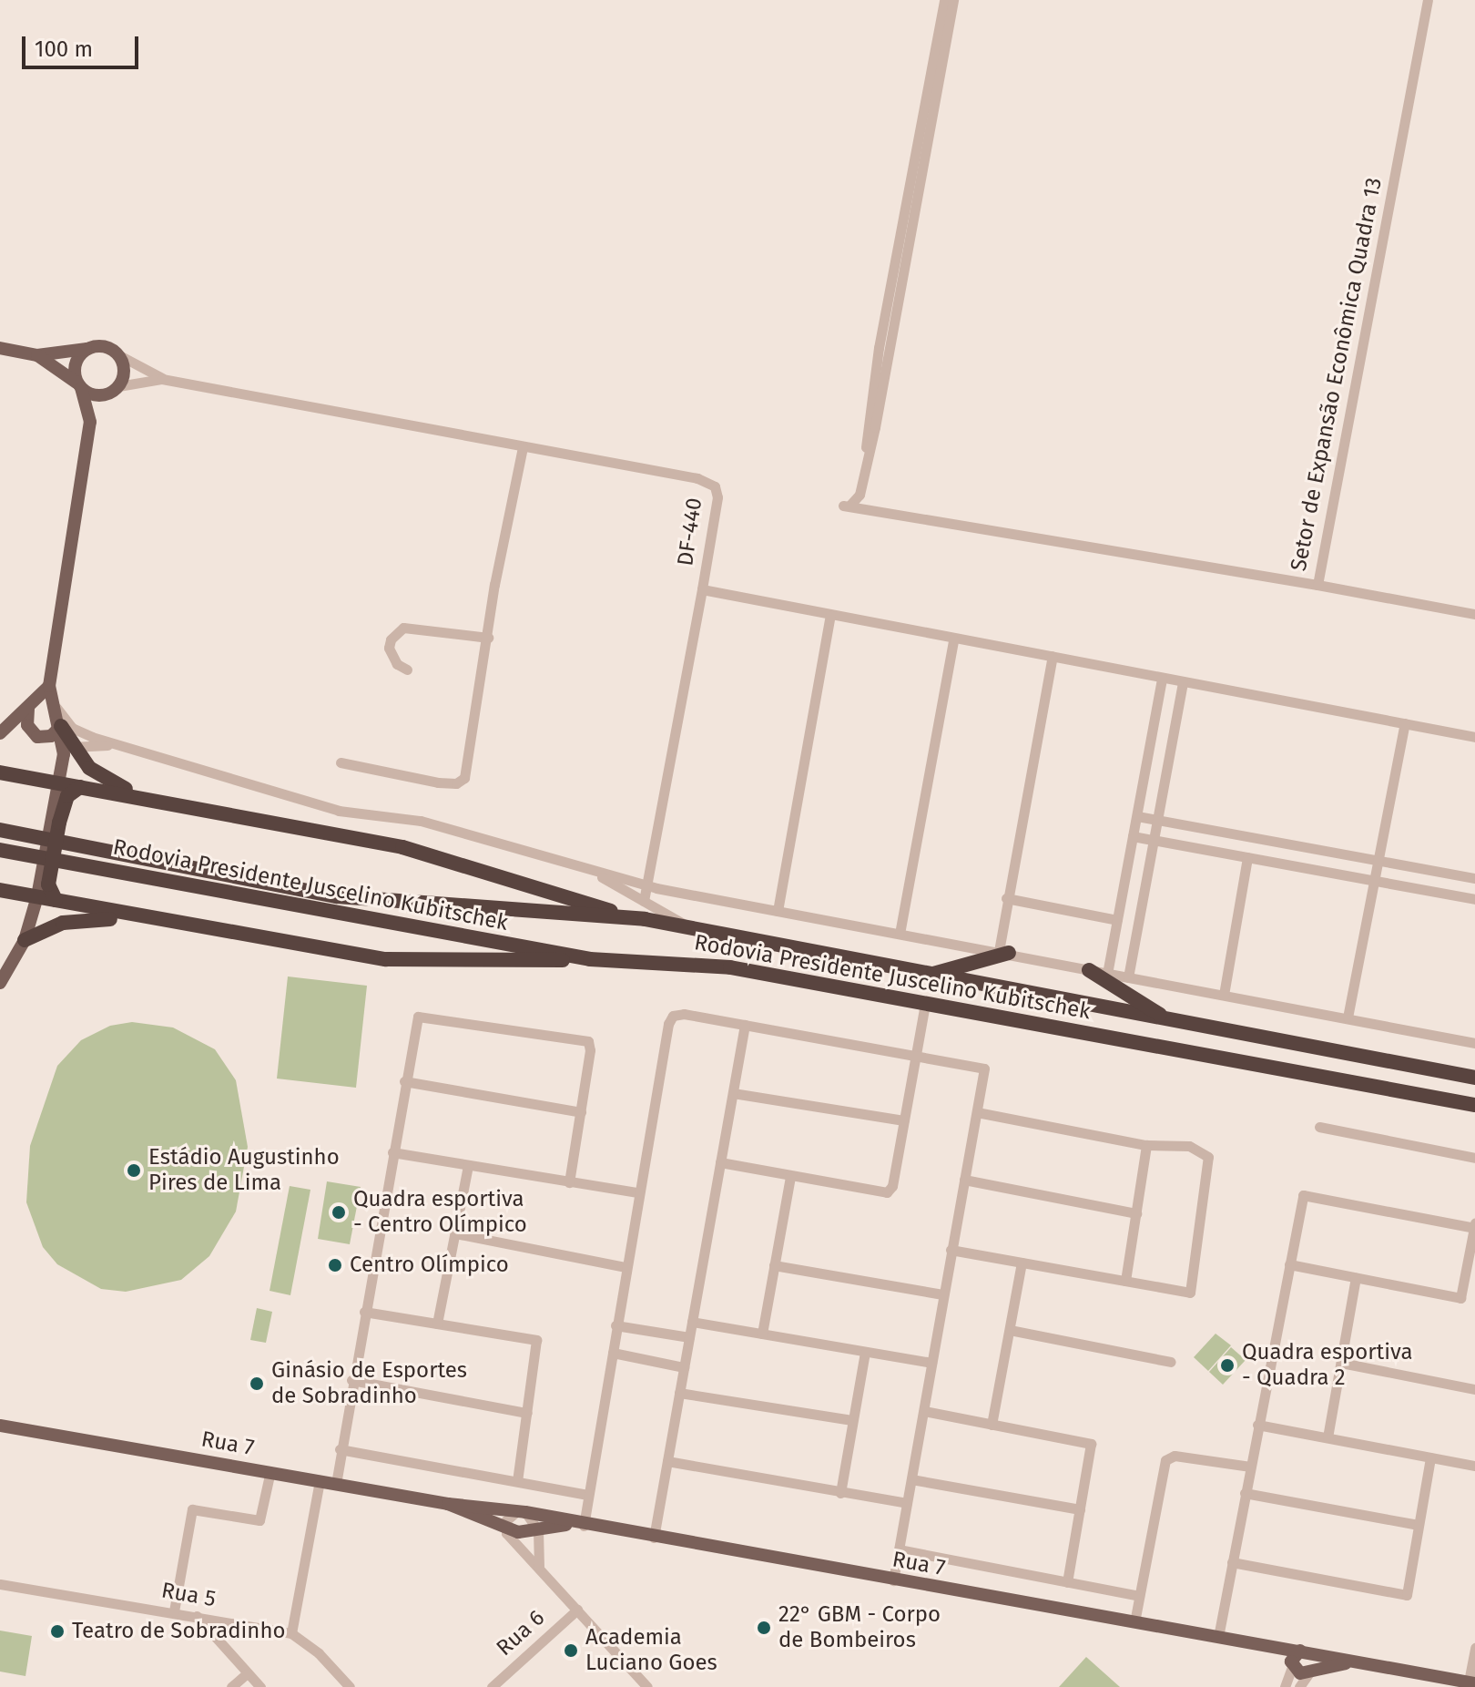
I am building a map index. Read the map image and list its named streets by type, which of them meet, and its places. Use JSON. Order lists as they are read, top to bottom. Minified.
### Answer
{"streets":{"highway":["Rodovia Presidente Juscelino Kubitschek"],"main road":["DF-440","Rua 7"],"street":["Setor de Expansão Econômica Quadra 13","Rua 5","Rua 6"]},"crossings":[["Rua 7","Rua 6"]],"places":["Estádio Augustinho Pires de Lima","Quadra esportiva - Centro Olímpico","Centro Olímpico","Quadra esportiva - Quadra 2","Ginásio de Esportes de Sobradinho","22° GBM - Corpo de Bombeiros","Teatro de Sobradinho","Academia Luciano Goes"],"scale_bar":"100 m"}
